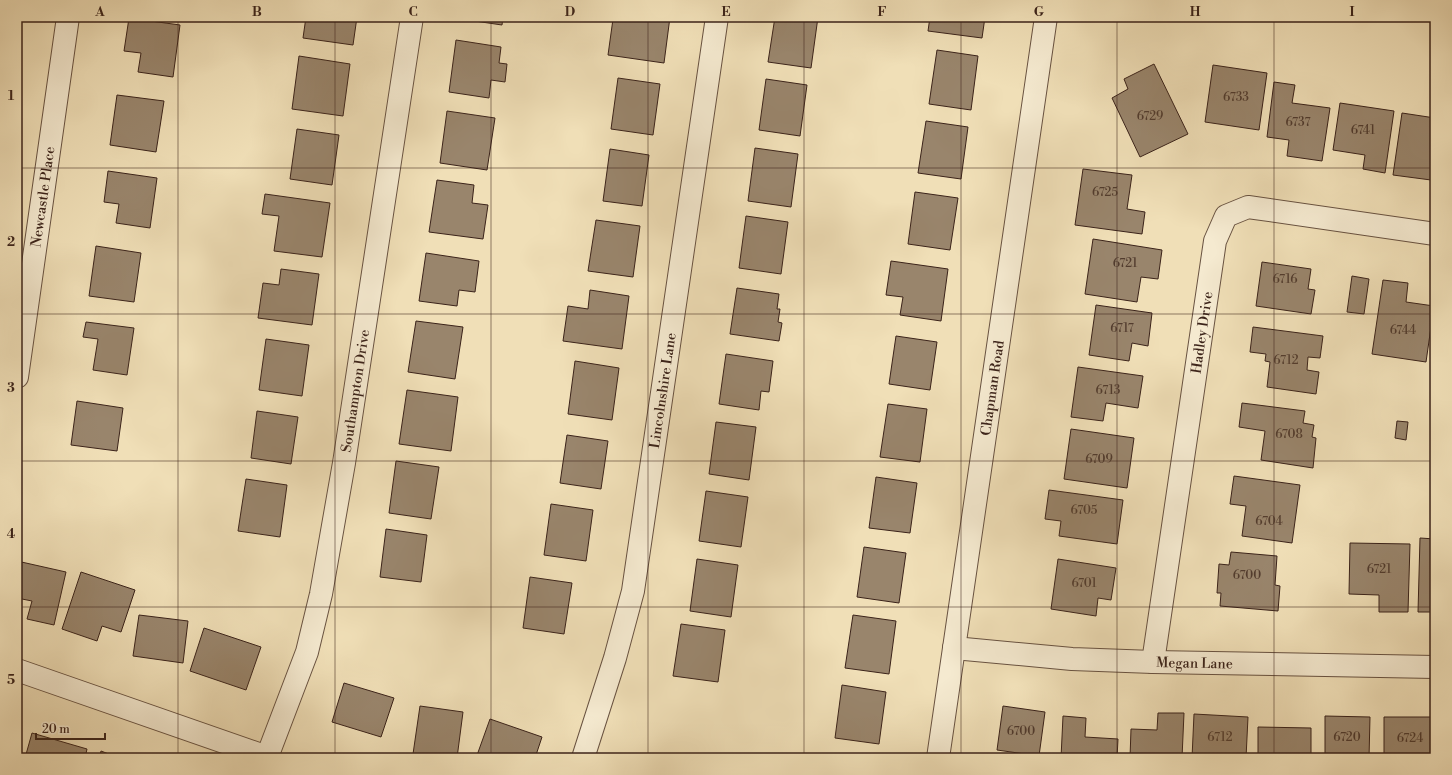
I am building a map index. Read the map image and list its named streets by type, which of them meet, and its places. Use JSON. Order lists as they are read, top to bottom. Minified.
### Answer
{"streets":{"street":["Newcastle Place","Hadley Drive","Chapman Road","Lincolnshire Lane","Southampton Drive","Megan Lane"]},"crossings":[["Hadley Drive","Megan Lane"],["Chapman Road","Megan Lane"]],"house_numbers":["6733","6729","6737","6741","6725","6721","6716","6717","6744","6712","6713","6708","6709","6705","6704","6721","6700","6701","6700","6712","6720","6724"],"scale_bar":"20 m","grid":{"columns":["A","B","C","D","E","F","G","H","I"],"rows":["1","2","3","4","5"]}}
